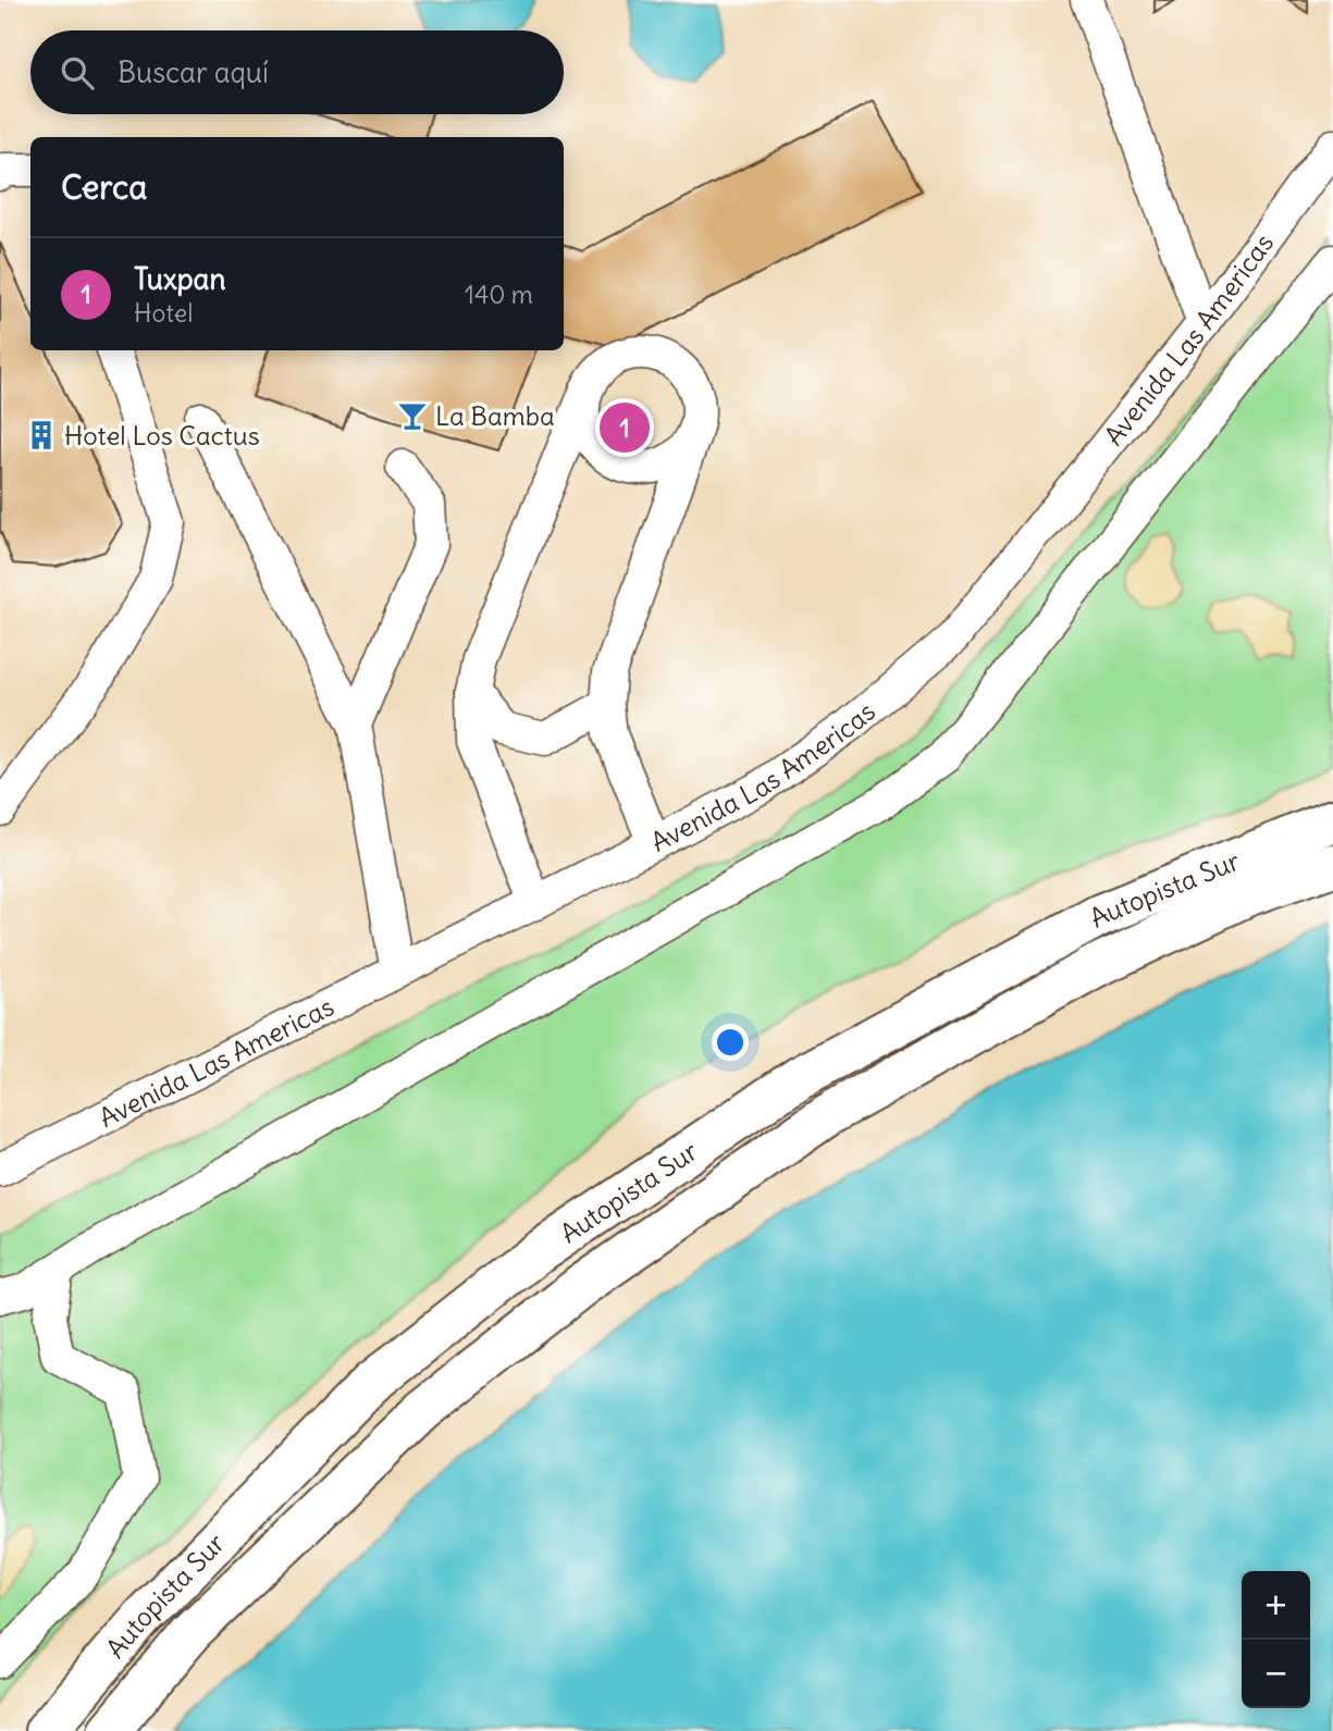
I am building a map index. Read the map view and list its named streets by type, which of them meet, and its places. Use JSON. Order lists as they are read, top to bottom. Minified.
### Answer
{"streets":{"highway":["Autopista Sur"],"street":["Avenida Las Americas"]},"places":{"bar":["La Bamba"],"building":["Hotel Los Cactus"]},"page":{"search":"Buscar aquí","heading":"Cerca","list":[{"mark":"1","name":"Tuxpan","note":"Hotel","value":"140 m"}],"pins":"1","map_buttons":["+","−"]}}
